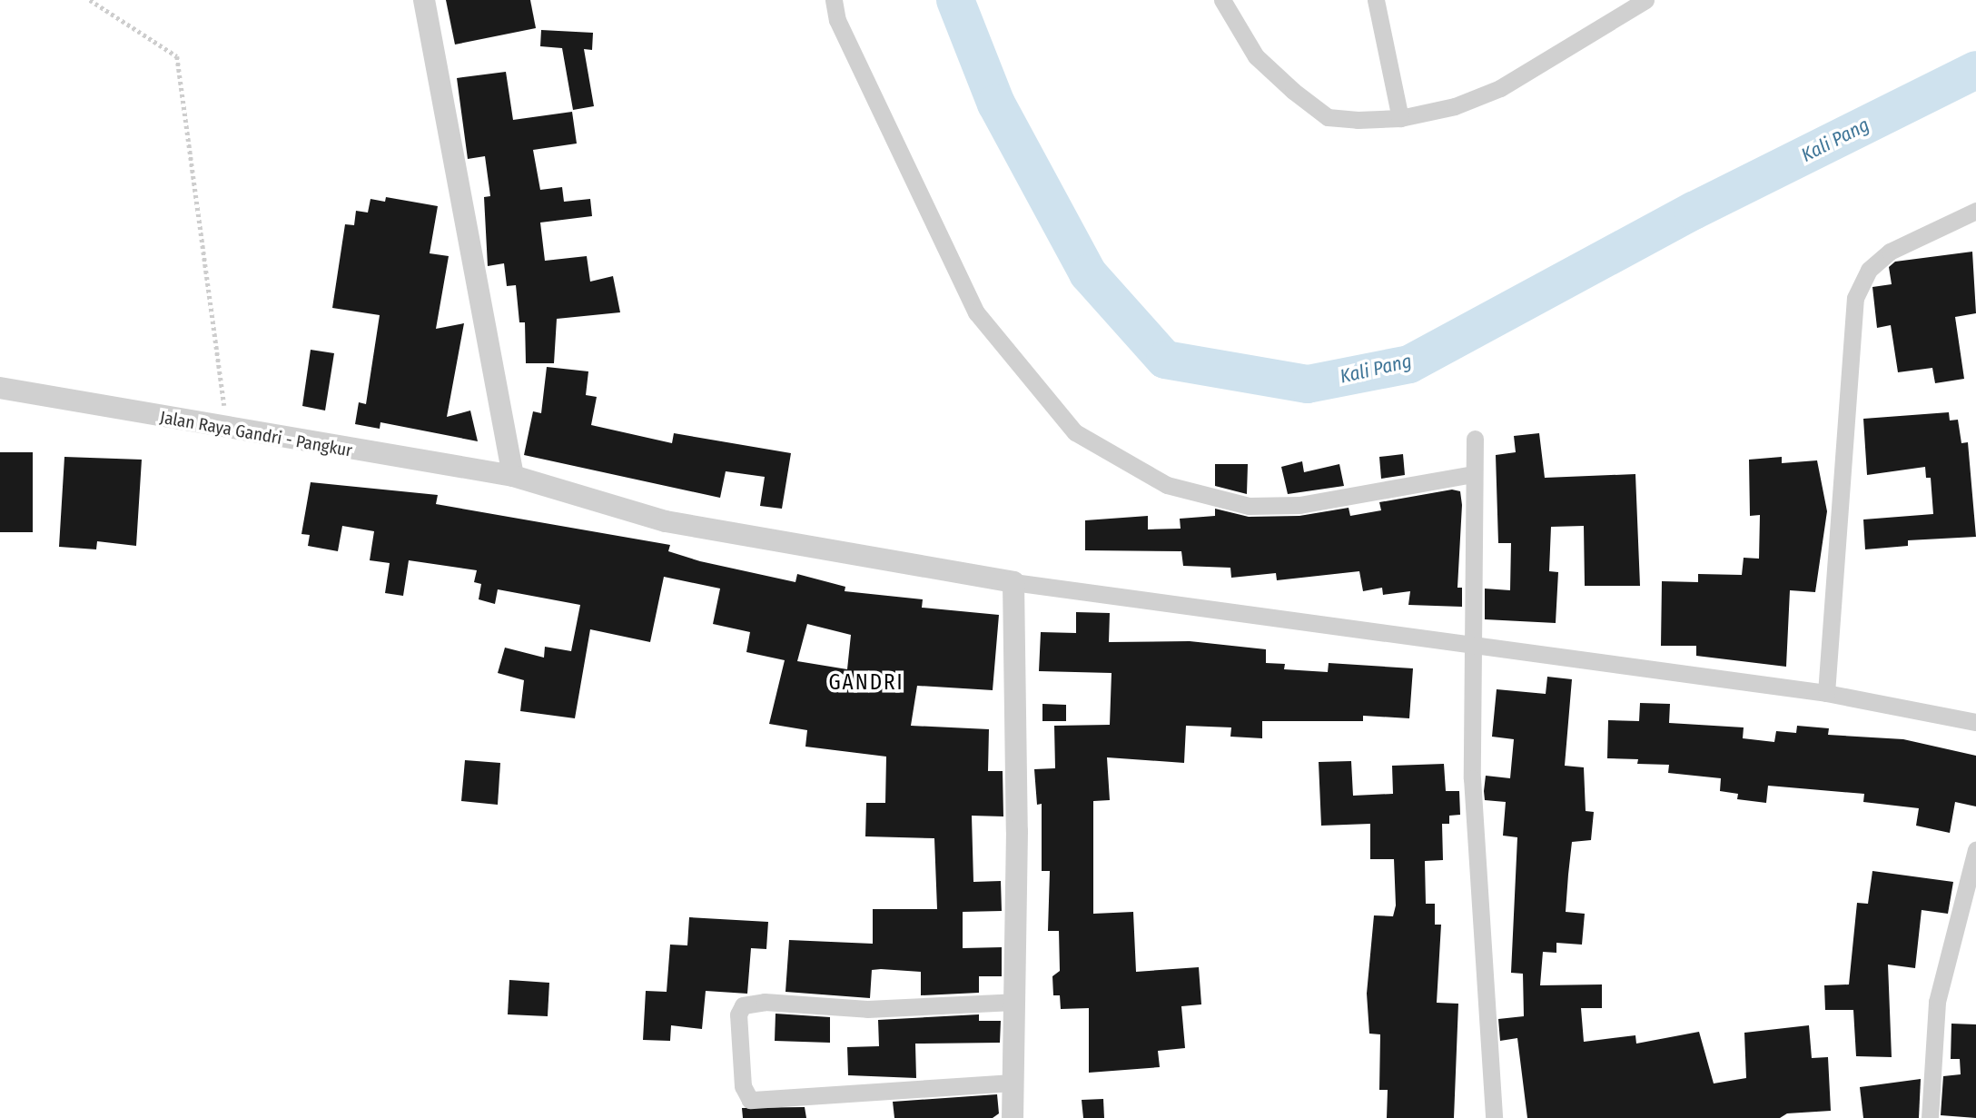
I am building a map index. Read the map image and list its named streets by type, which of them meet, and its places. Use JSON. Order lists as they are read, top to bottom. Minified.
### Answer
{"streets":{"street":["Jalan Raya Gandri - Pangkur"]},"districts":["GANDRI"],"water":["Kali Pang"]}
